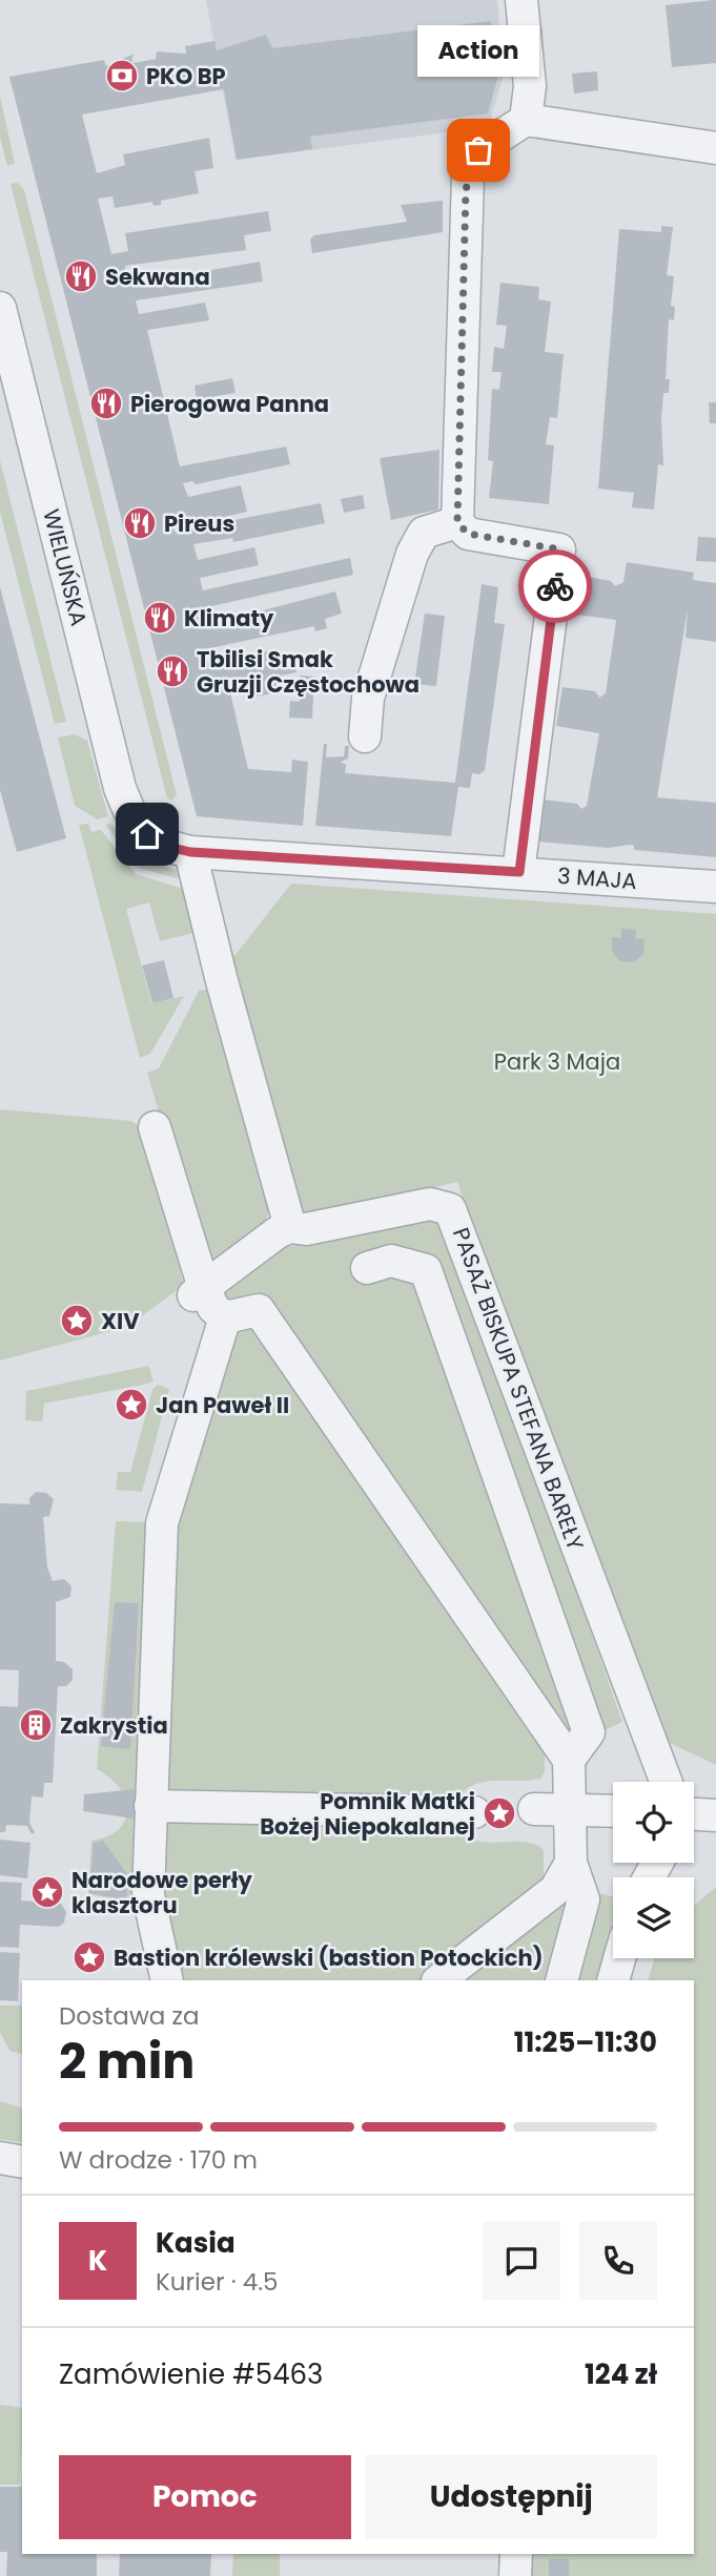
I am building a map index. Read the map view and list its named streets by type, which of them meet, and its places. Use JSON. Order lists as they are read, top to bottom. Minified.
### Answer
{"streets":{"street":["WIELUŃSKA","3 MAJA","PASAŻ BISKUPA STEFANA BAREŁY"]},"crossings":[["WIELUŃSKA","3 MAJA"]],"parks":["Park 3 Maja"],"places":{"bank":["PKO BP"],"other":["Action"],"restaurant":["Sekwana","Pierogowa Panna","Pireus","Klimaty","Tbilisi Smak Gruzji Częstochowa"],"place":["XIV","Jan Paweł II","Pomnik Matki Bożej Niepokalanej","Narodowe perły klasztoru","Bastion królewski (bastion Potockich)"],"building":["Zakrystia"]},"page":{"bubble":"Action","heading":["2 min","Dostawa za","11:25–11:30"],"panel":["Kasia","Kurier · 4.5","Zamówienie #5463","124 zł"],"bar":"W drodze · 170 m","round":"K","buttons":["Pomoc","Udostępnij"]}}
